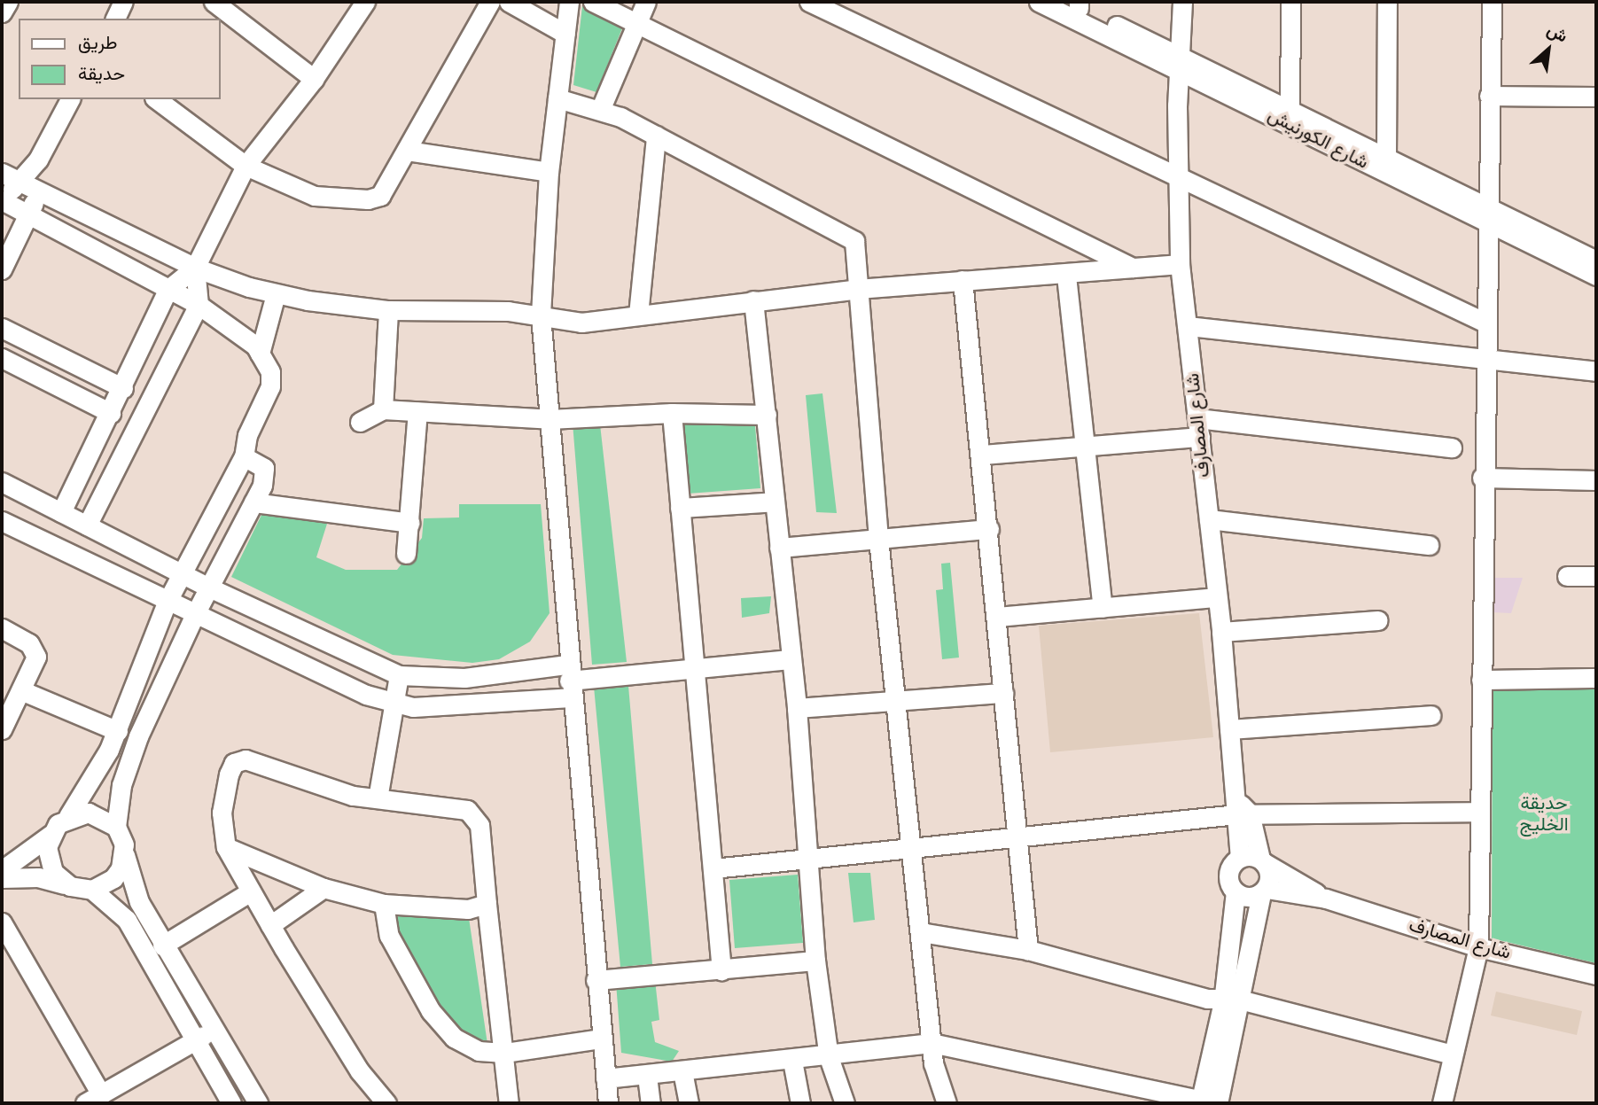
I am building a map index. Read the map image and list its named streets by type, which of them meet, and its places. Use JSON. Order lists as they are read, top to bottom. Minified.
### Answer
{"streets":{"street":["شارع الكورنيش","شارع المصارف"]},"crossings":[["شارع الكورنيش","شارع المصارف"]],"parks":["حديقة الخليج"],"legend":["طريق","حديقة"],"north":"top right"}
